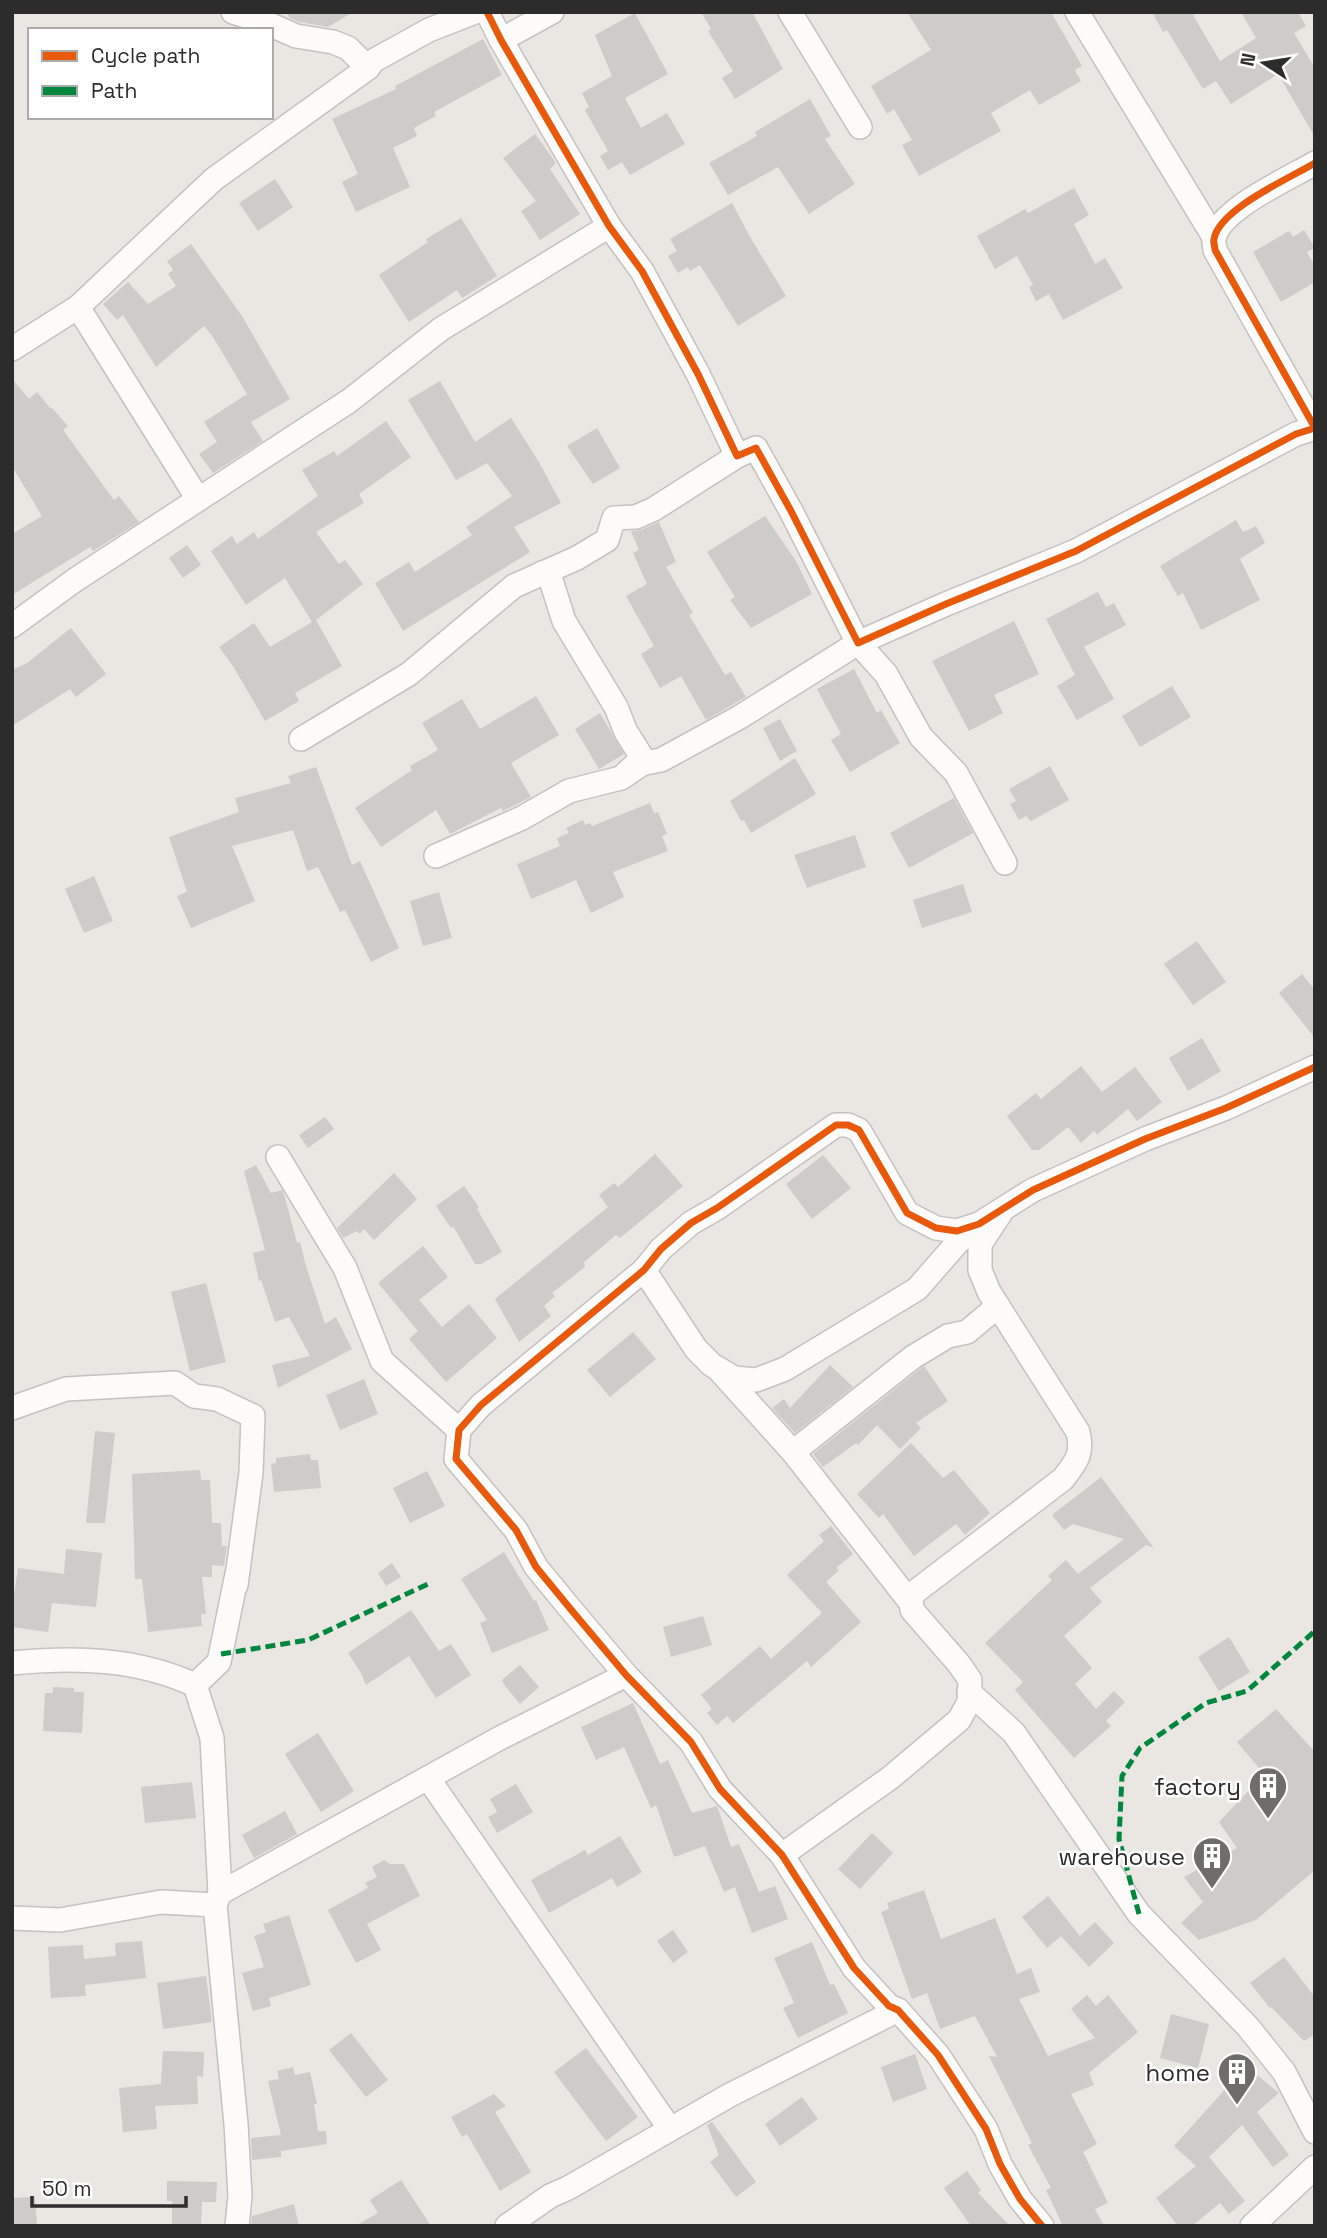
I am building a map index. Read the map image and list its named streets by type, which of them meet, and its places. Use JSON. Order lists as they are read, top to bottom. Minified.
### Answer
{"places":{"building":["factory","warehouse","home"]},"legend":["Cycle path","Path"],"scale_bar":"50 m","north":"left"}
